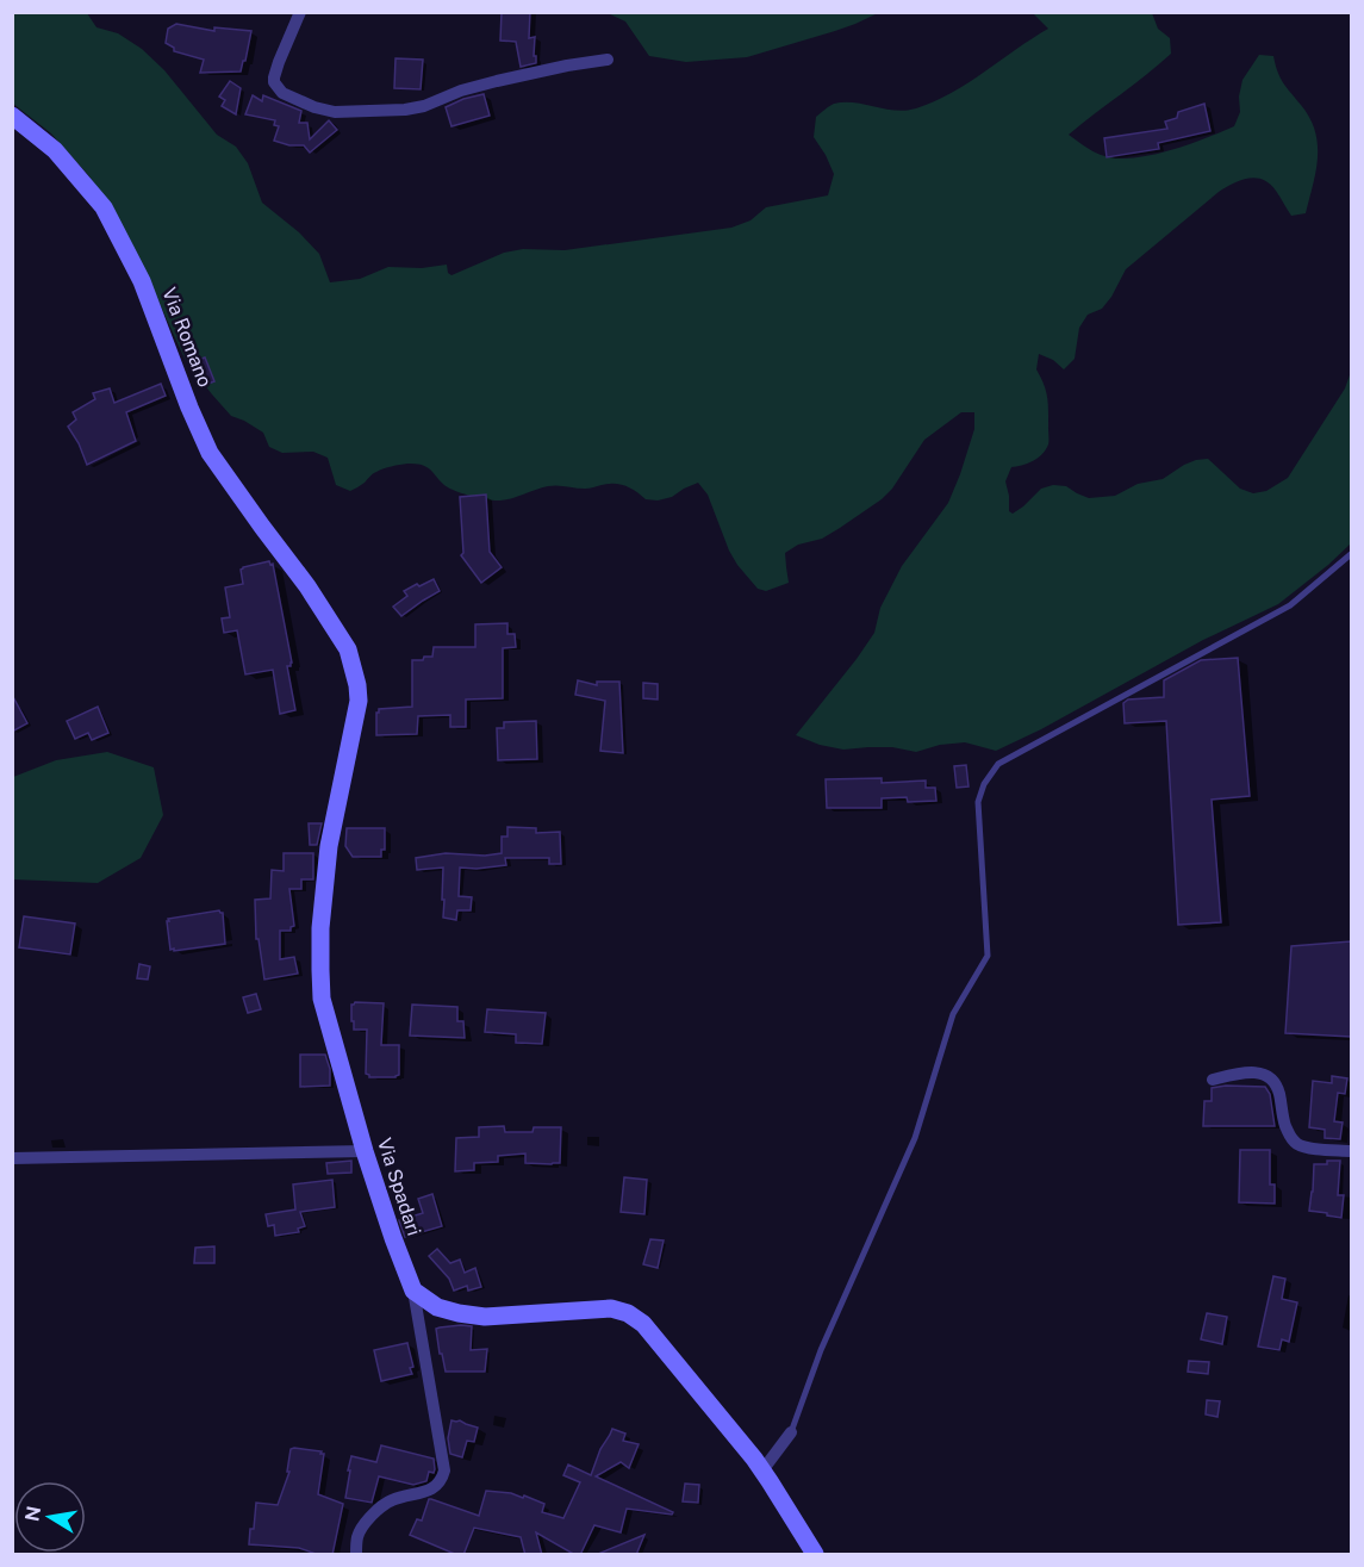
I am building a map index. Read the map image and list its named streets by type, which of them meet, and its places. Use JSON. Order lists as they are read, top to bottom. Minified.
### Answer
{"streets":{"street":["Via Romano","Via Spadari"]},"crossings":[["Via Romano","Via Spadari"]],"north":"left"}
